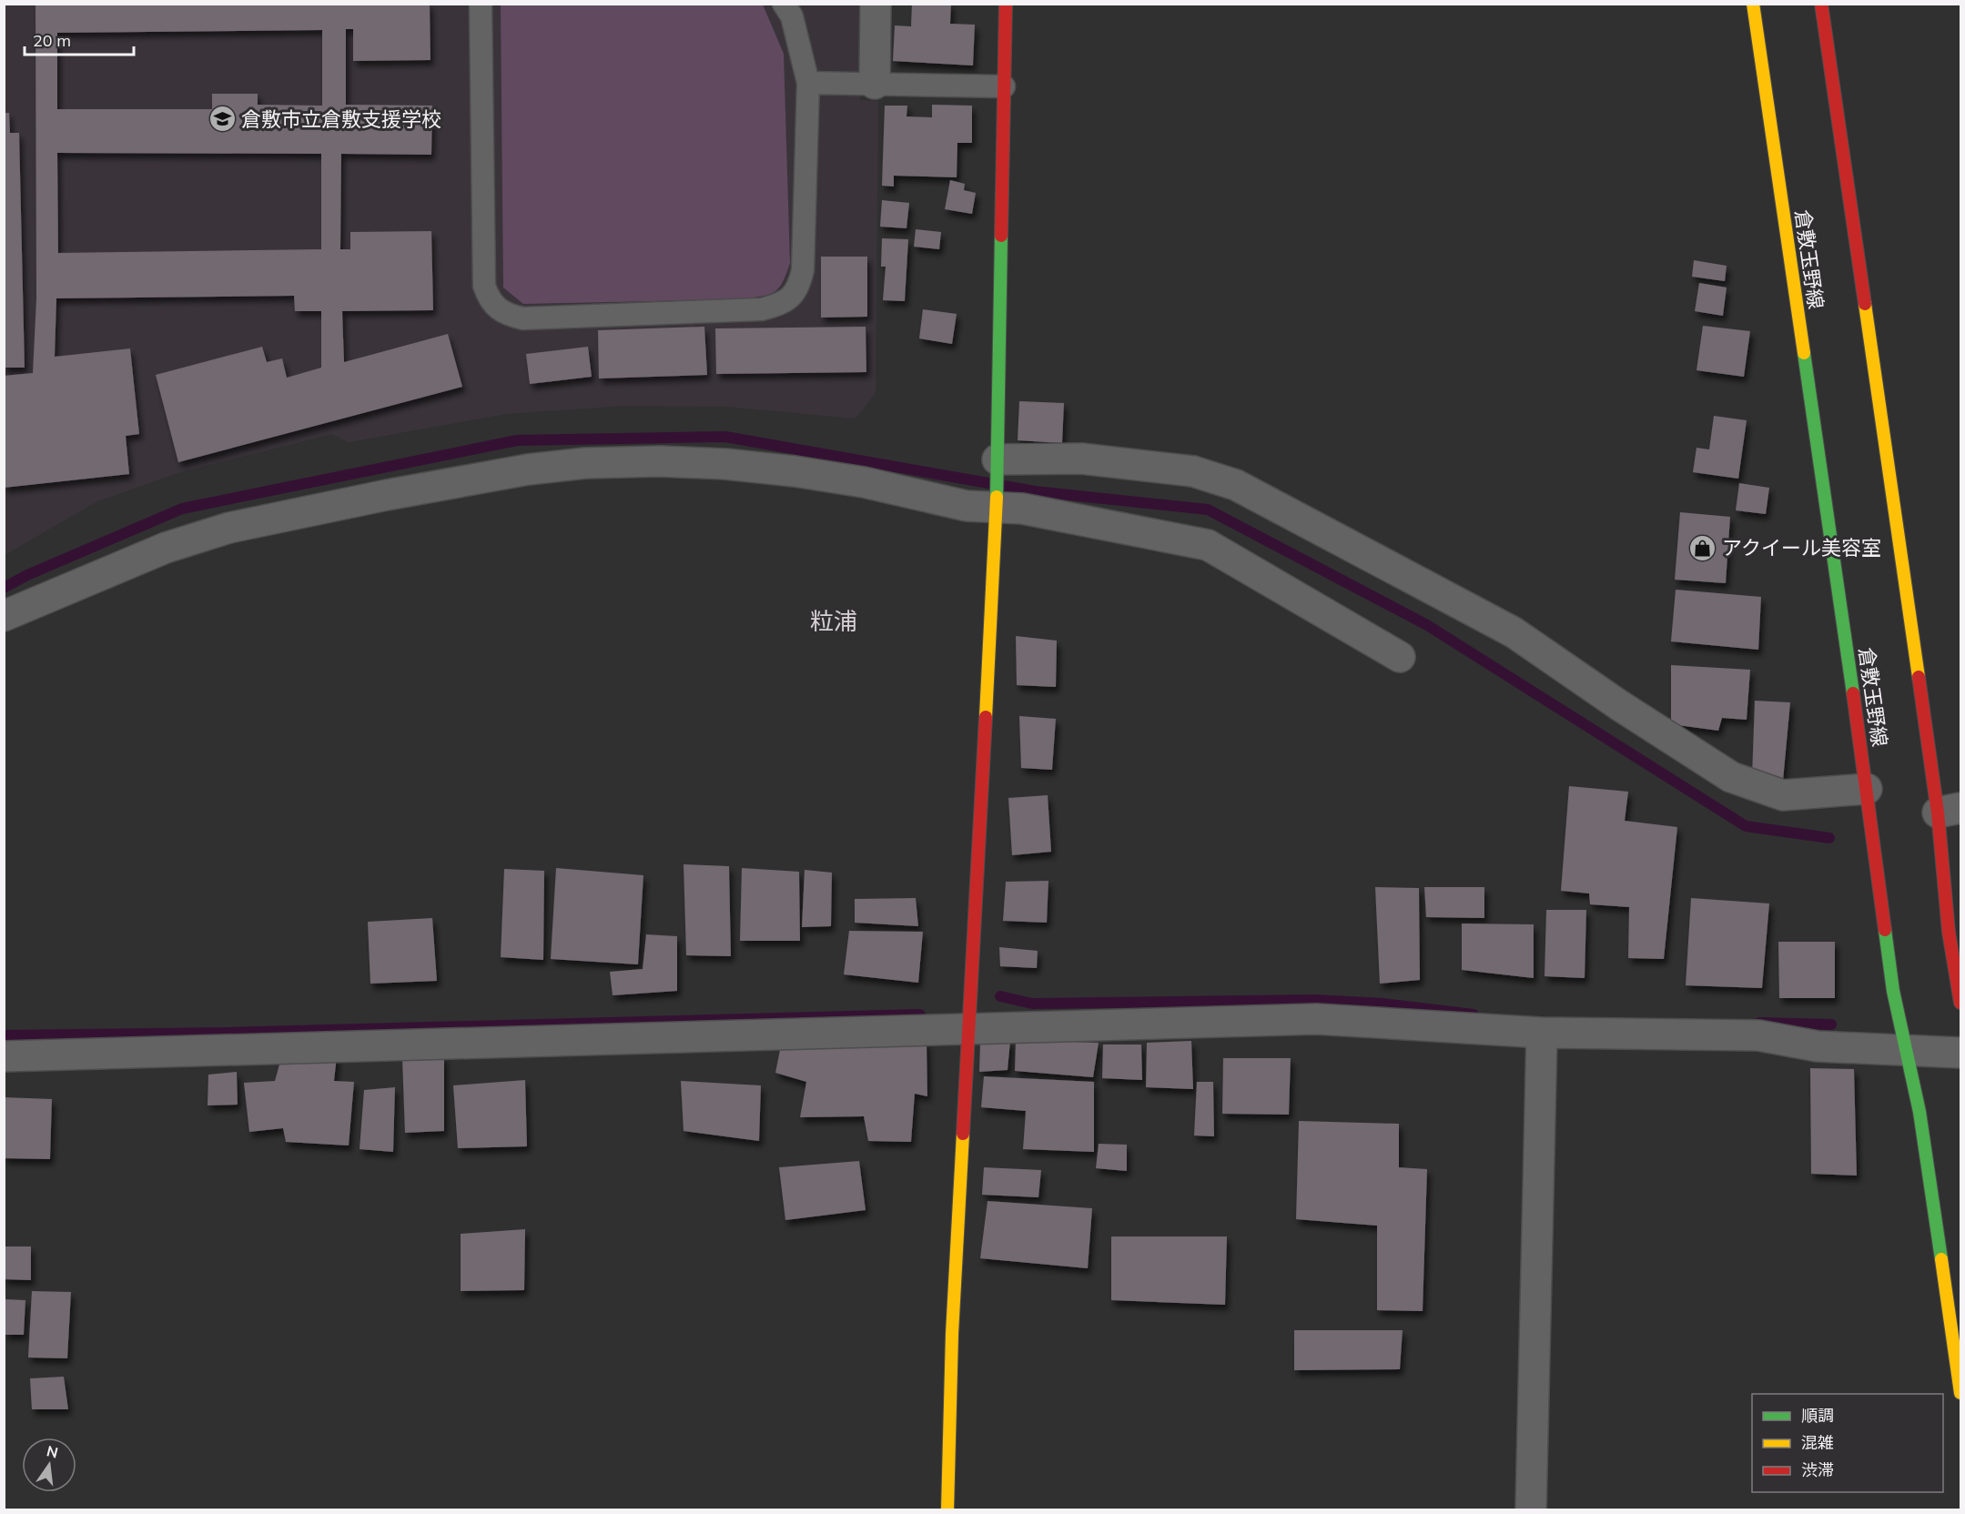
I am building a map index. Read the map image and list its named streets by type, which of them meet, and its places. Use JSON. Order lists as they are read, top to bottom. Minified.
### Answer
{"streets":{"main road":["倉敷玉野線"]},"districts":["粒浦"],"places":{"school or university":["倉敷市立倉敷支援学校"],"shop":["アクイール美容室"]},"legend":["順調","混雑","渋滞"],"scale_bar":"20 m","north":"top"}
